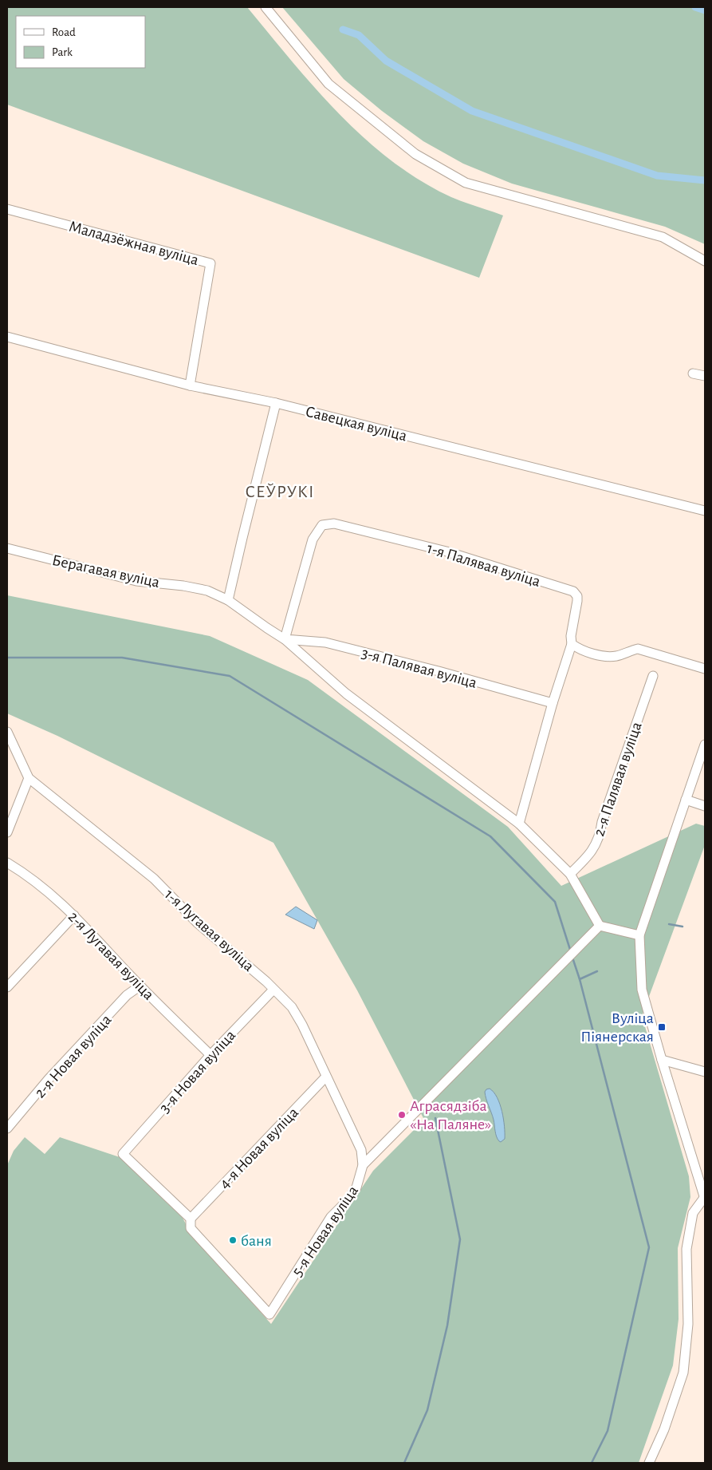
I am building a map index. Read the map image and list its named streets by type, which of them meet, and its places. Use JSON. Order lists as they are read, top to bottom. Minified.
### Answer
{"streets":{"street":["Маладзёжная вуліца","Савецкая вуліца","1-я Палявая вуліца","Берагавая вуліца","3-я Палявая вуліца","2-я Палявая вуліца","1-я Лугавая вуліца","2-я Лугавая вуліца","2-я Новая вуліца","3-я Новая вуліца","4-я Новая вуліца","5-я Новая вуліца"]},"crossings":[["Маладзёжная вуліца","Савецкая вуліца"],["1-я Палявая вуліца","Берагавая вуліца"],["1-я Палявая вуліца","3-я Палявая вуліца"],["Берагавая вуліца","3-я Палявая вуліца"],["Берагавая вуліца","2-я Палявая вуліца"],["1-я Лугавая вуліца","3-я Новая вуліца"],["1-я Лугавая вуліца","4-я Новая вуліца"],["1-я Лугавая вуліца","5-я Новая вуліца"],["2-я Лугавая вуліца","2-я Новая вуліца"],["2-я Лугавая вуліца","3-я Новая вуліца"],["3-я Новая вуліца","4-я Новая вуліца"],["3-я Новая вуліца","5-я Новая вуліца"],["4-я Новая вуліца","5-я Новая вуліца"]],"districts":["СЕЎРУКІ"],"places":{"transit":["Вуліца Піянерская"],"other":["Аграсядзіба «На Паляне»","баня"]},"legend":["Road","Park"]}
